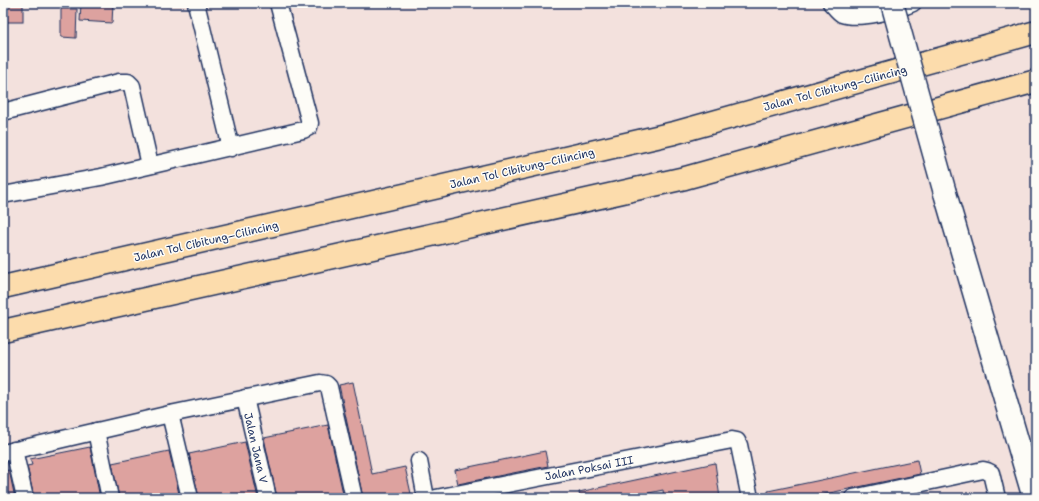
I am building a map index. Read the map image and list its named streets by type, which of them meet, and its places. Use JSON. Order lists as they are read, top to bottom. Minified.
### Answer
{"streets":{"highway":["Jalan Tol Cibitung–Cilincing"],"street":["Jalan Jana V","Jalan Poksai III"]}}
